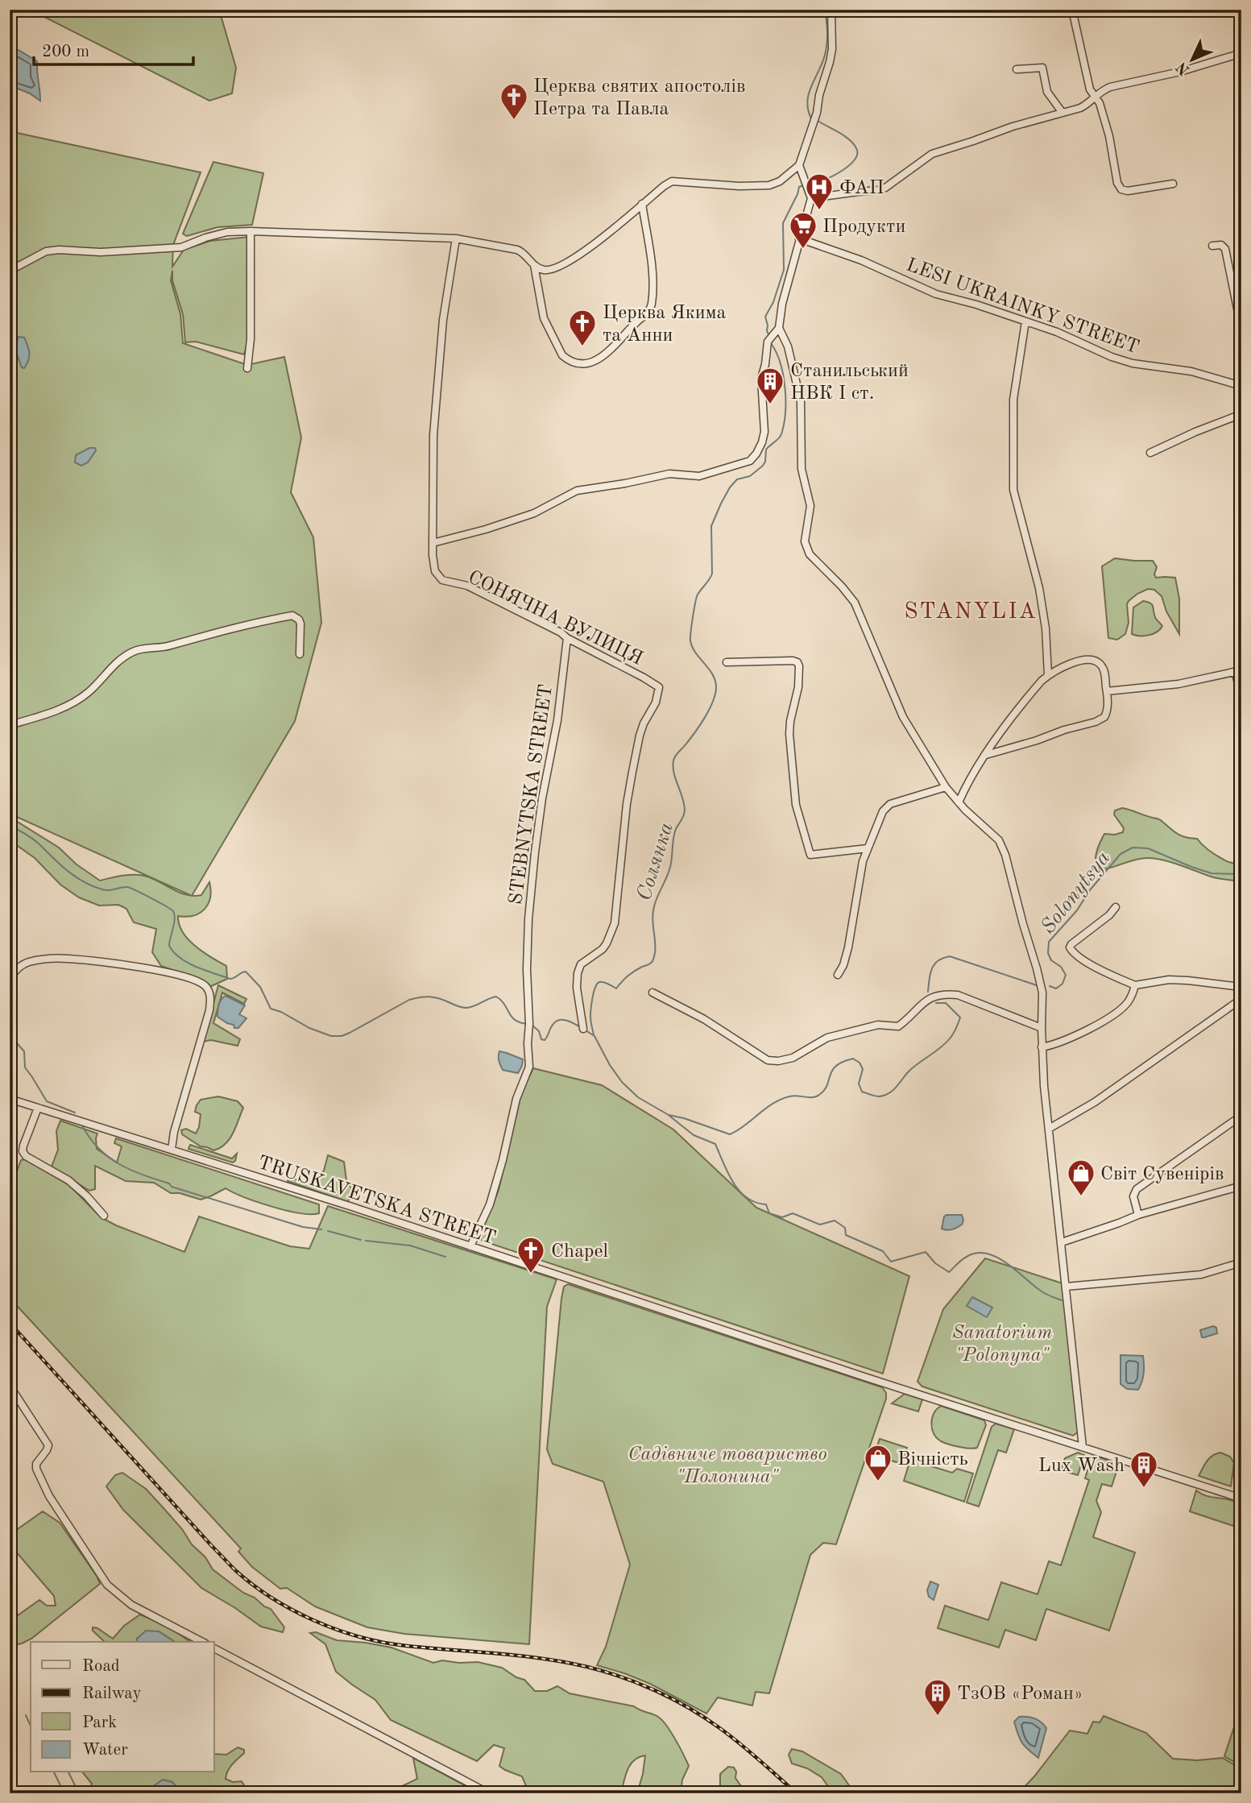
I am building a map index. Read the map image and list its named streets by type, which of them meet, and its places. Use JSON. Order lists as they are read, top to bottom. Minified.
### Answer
{"streets":{"street":["LESI UKRAINKY STREET","СОНЯЧНА ВУЛИЦЯ","STEBNYTSKA STREET","TRUSKAVETSKA STREET"]},"crossings":[["СОНЯЧНА ВУЛИЦЯ","STEBNYTSKA STREET"],["STEBNYTSKA STREET","TRUSKAVETSKA STREET"]],"districts":["STANYLIA"],"water":["Солянка","Solonytsya"],"parks":["Sanatorium \"Polonyna\"","Садівниче товариство \"Полонина\""],"places":{"church":["Церква святих апостолів Петра та Павла","Церква Якима та Анни","Chapel"],"hospital":["ФАП"],"supermarket":["Продукти"],"building":["Станильський НВК І ст.","Lux Wash","ТзОВ «Роман»"],"shop":["Світ Сувенірів","Вічність"]},"legend":["Road","Railway","Park","Water"],"scale_bar":"200 m","north":"bottom left"}
